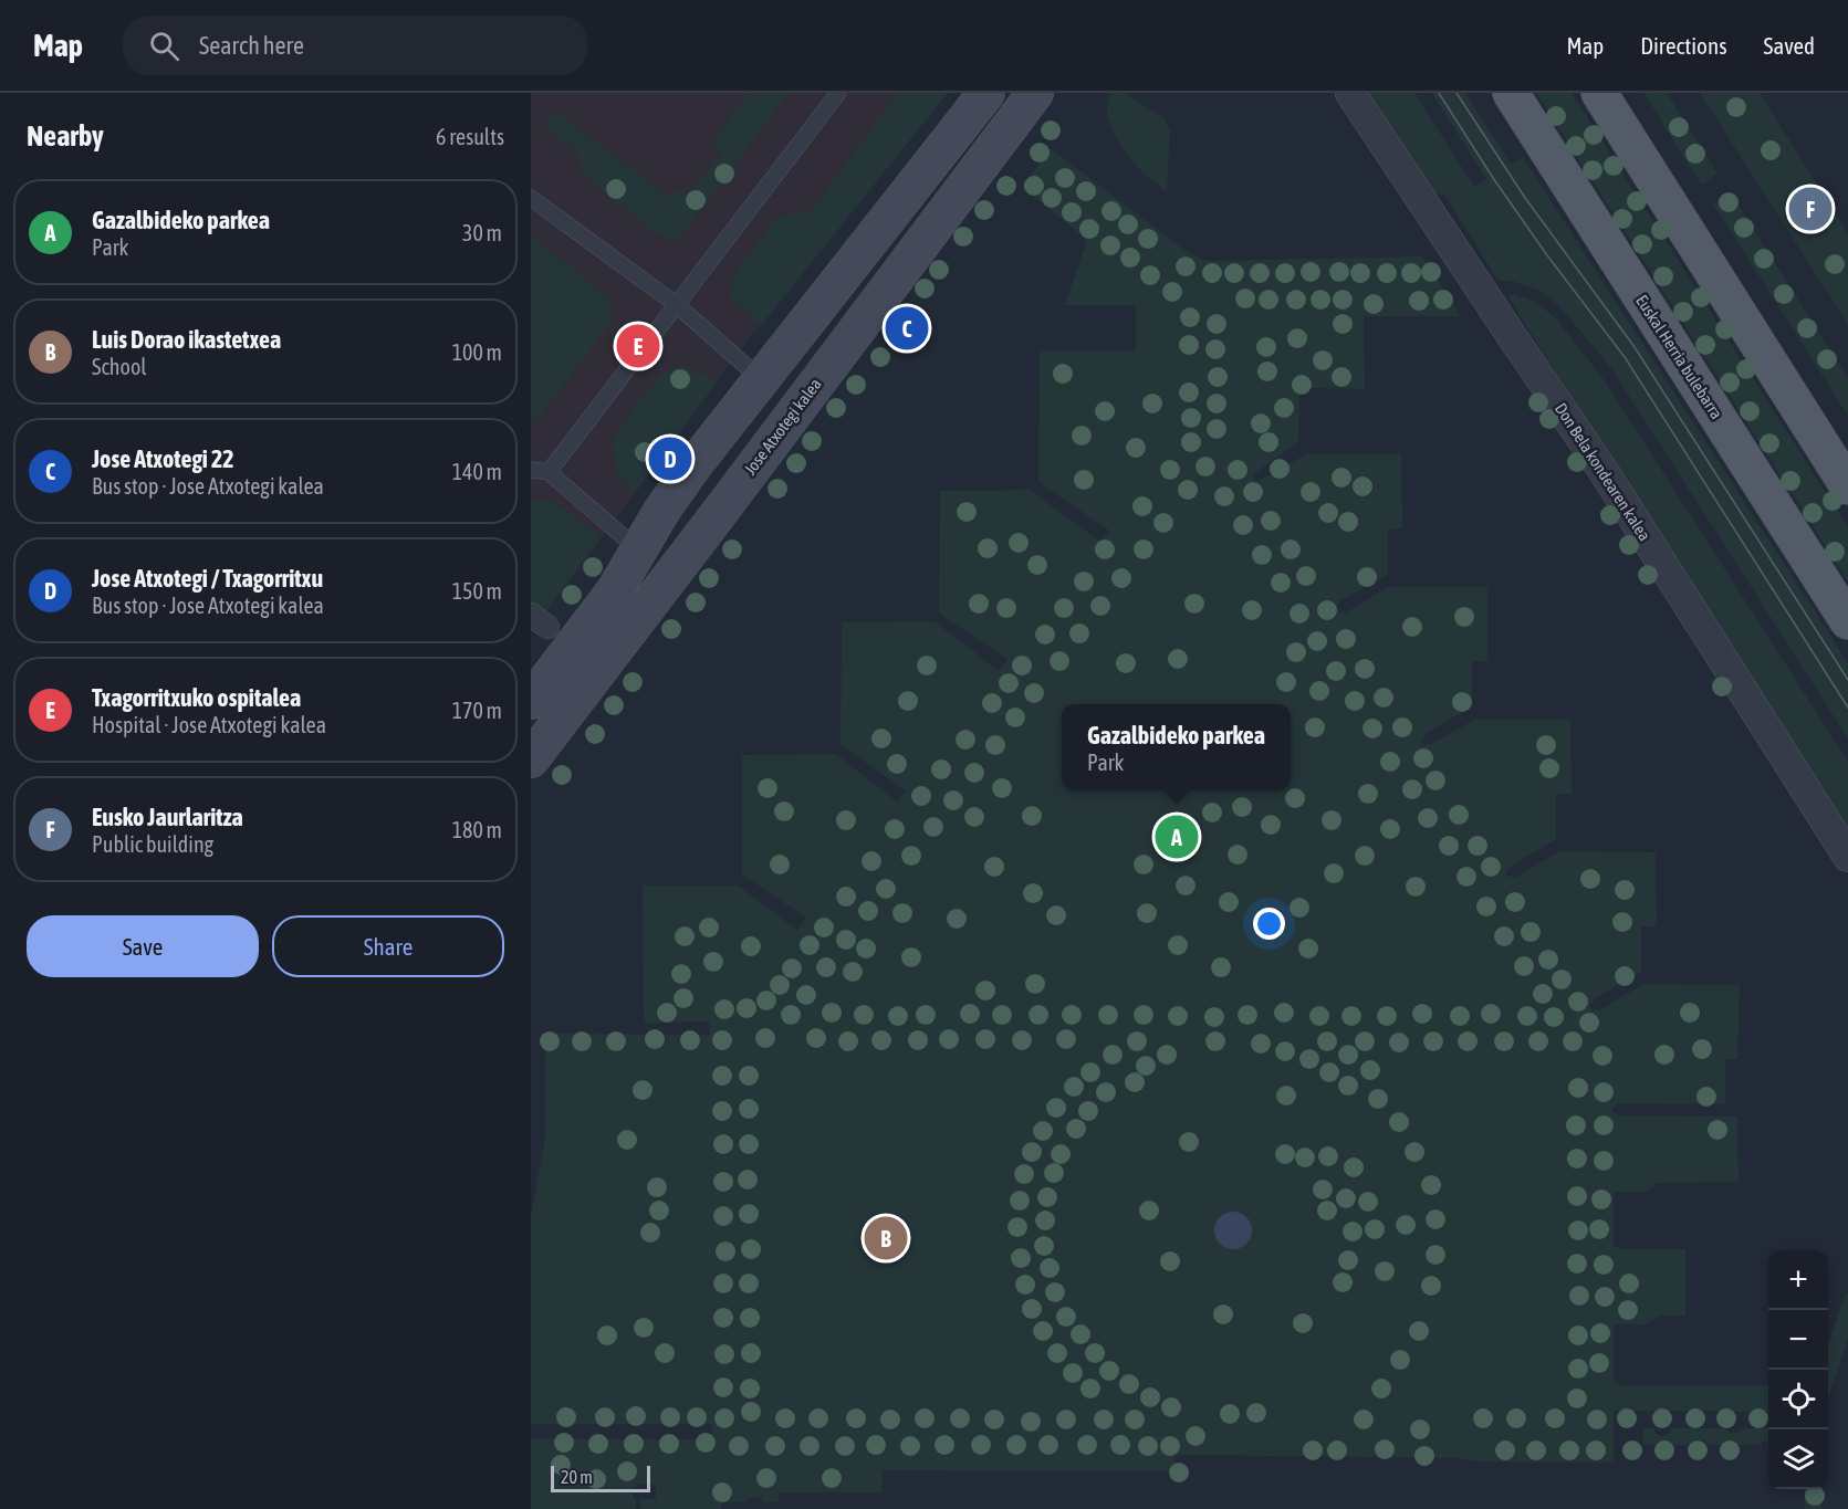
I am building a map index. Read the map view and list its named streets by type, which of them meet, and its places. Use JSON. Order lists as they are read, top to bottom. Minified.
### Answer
{"streets":{"main road":["Euskal Herria bulebarra","Jose Atxotegi kalea"],"street":["Don Bela kondearen kalea"]},"scale_bar":"20 m","page":{"header":"Map","search":"Search here","nav":["Map","Directions","Saved"],"heading":["Nearby","6 results"],"list":[{"mark":"A","name":"Gazalbideko parkea","note":"Park","value":"30 m"},{"mark":"B","name":"Luis Dorao ikastetxea","note":"School","value":"100 m"},{"mark":"C","name":"Jose Atxotegi 22","note":"Bus stop · Jose Atxotegi kalea","value":"140 m"},{"mark":"D","name":"Jose Atxotegi / Txagorritxu","note":"Bus stop · Jose Atxotegi kalea","value":"150 m"},{"mark":"E","name":"Txagorritxuko ospitalea","note":"Hospital · Jose Atxotegi kalea","value":"170 m"},{"mark":"F","name":"Eusko Jaurlaritza","note":"Public building","value":"180 m"}],"pins":["F","C","E","D","A","B"],"popup":["Gazalbideko parkea","Park"],"buttons":["Save","Share"],"map_buttons":["+","−"],"scale":"20 m"}}
